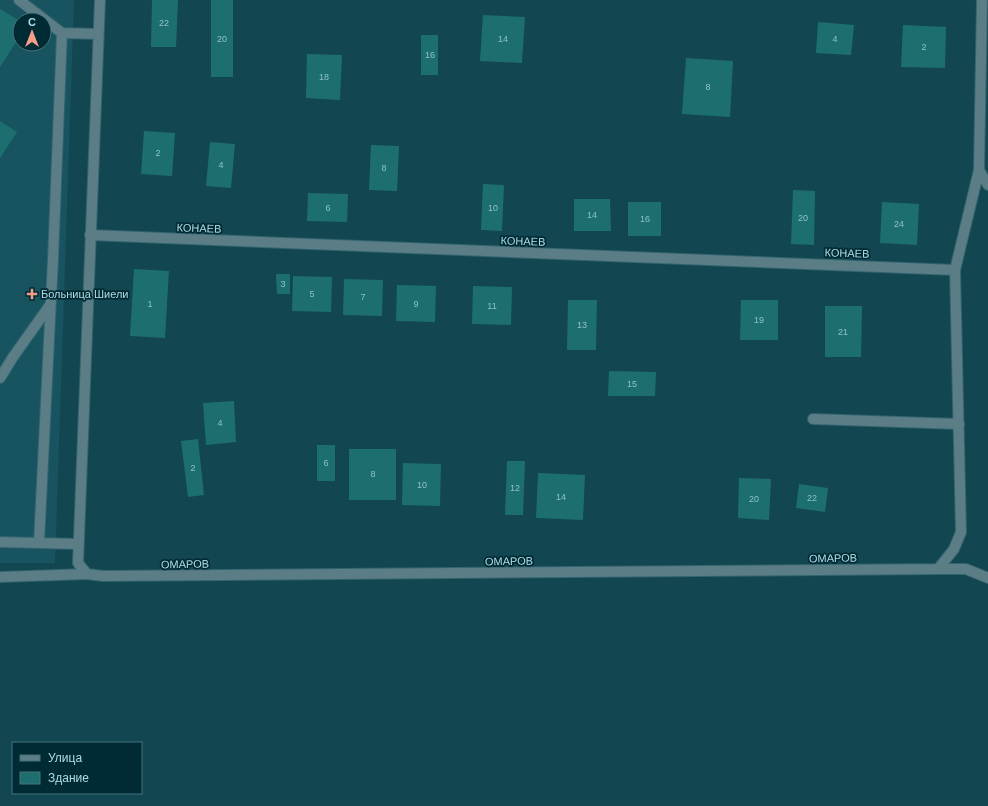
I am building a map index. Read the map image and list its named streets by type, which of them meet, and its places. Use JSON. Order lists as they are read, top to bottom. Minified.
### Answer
{"streets":{"street":["КОНАЕВ","ОМАРОВ"]},"places":{"health":["Больница Шиели"]},"house_numbers":["22","20","14","4","2","16","18","8","2","4","8","6","10","14","20","16","24","3","5","7","1","9","11","19","13","21","15","4","6","2","8","10","12","14","22","20"],"legend":["Улица","Здание"],"north":"top"}
